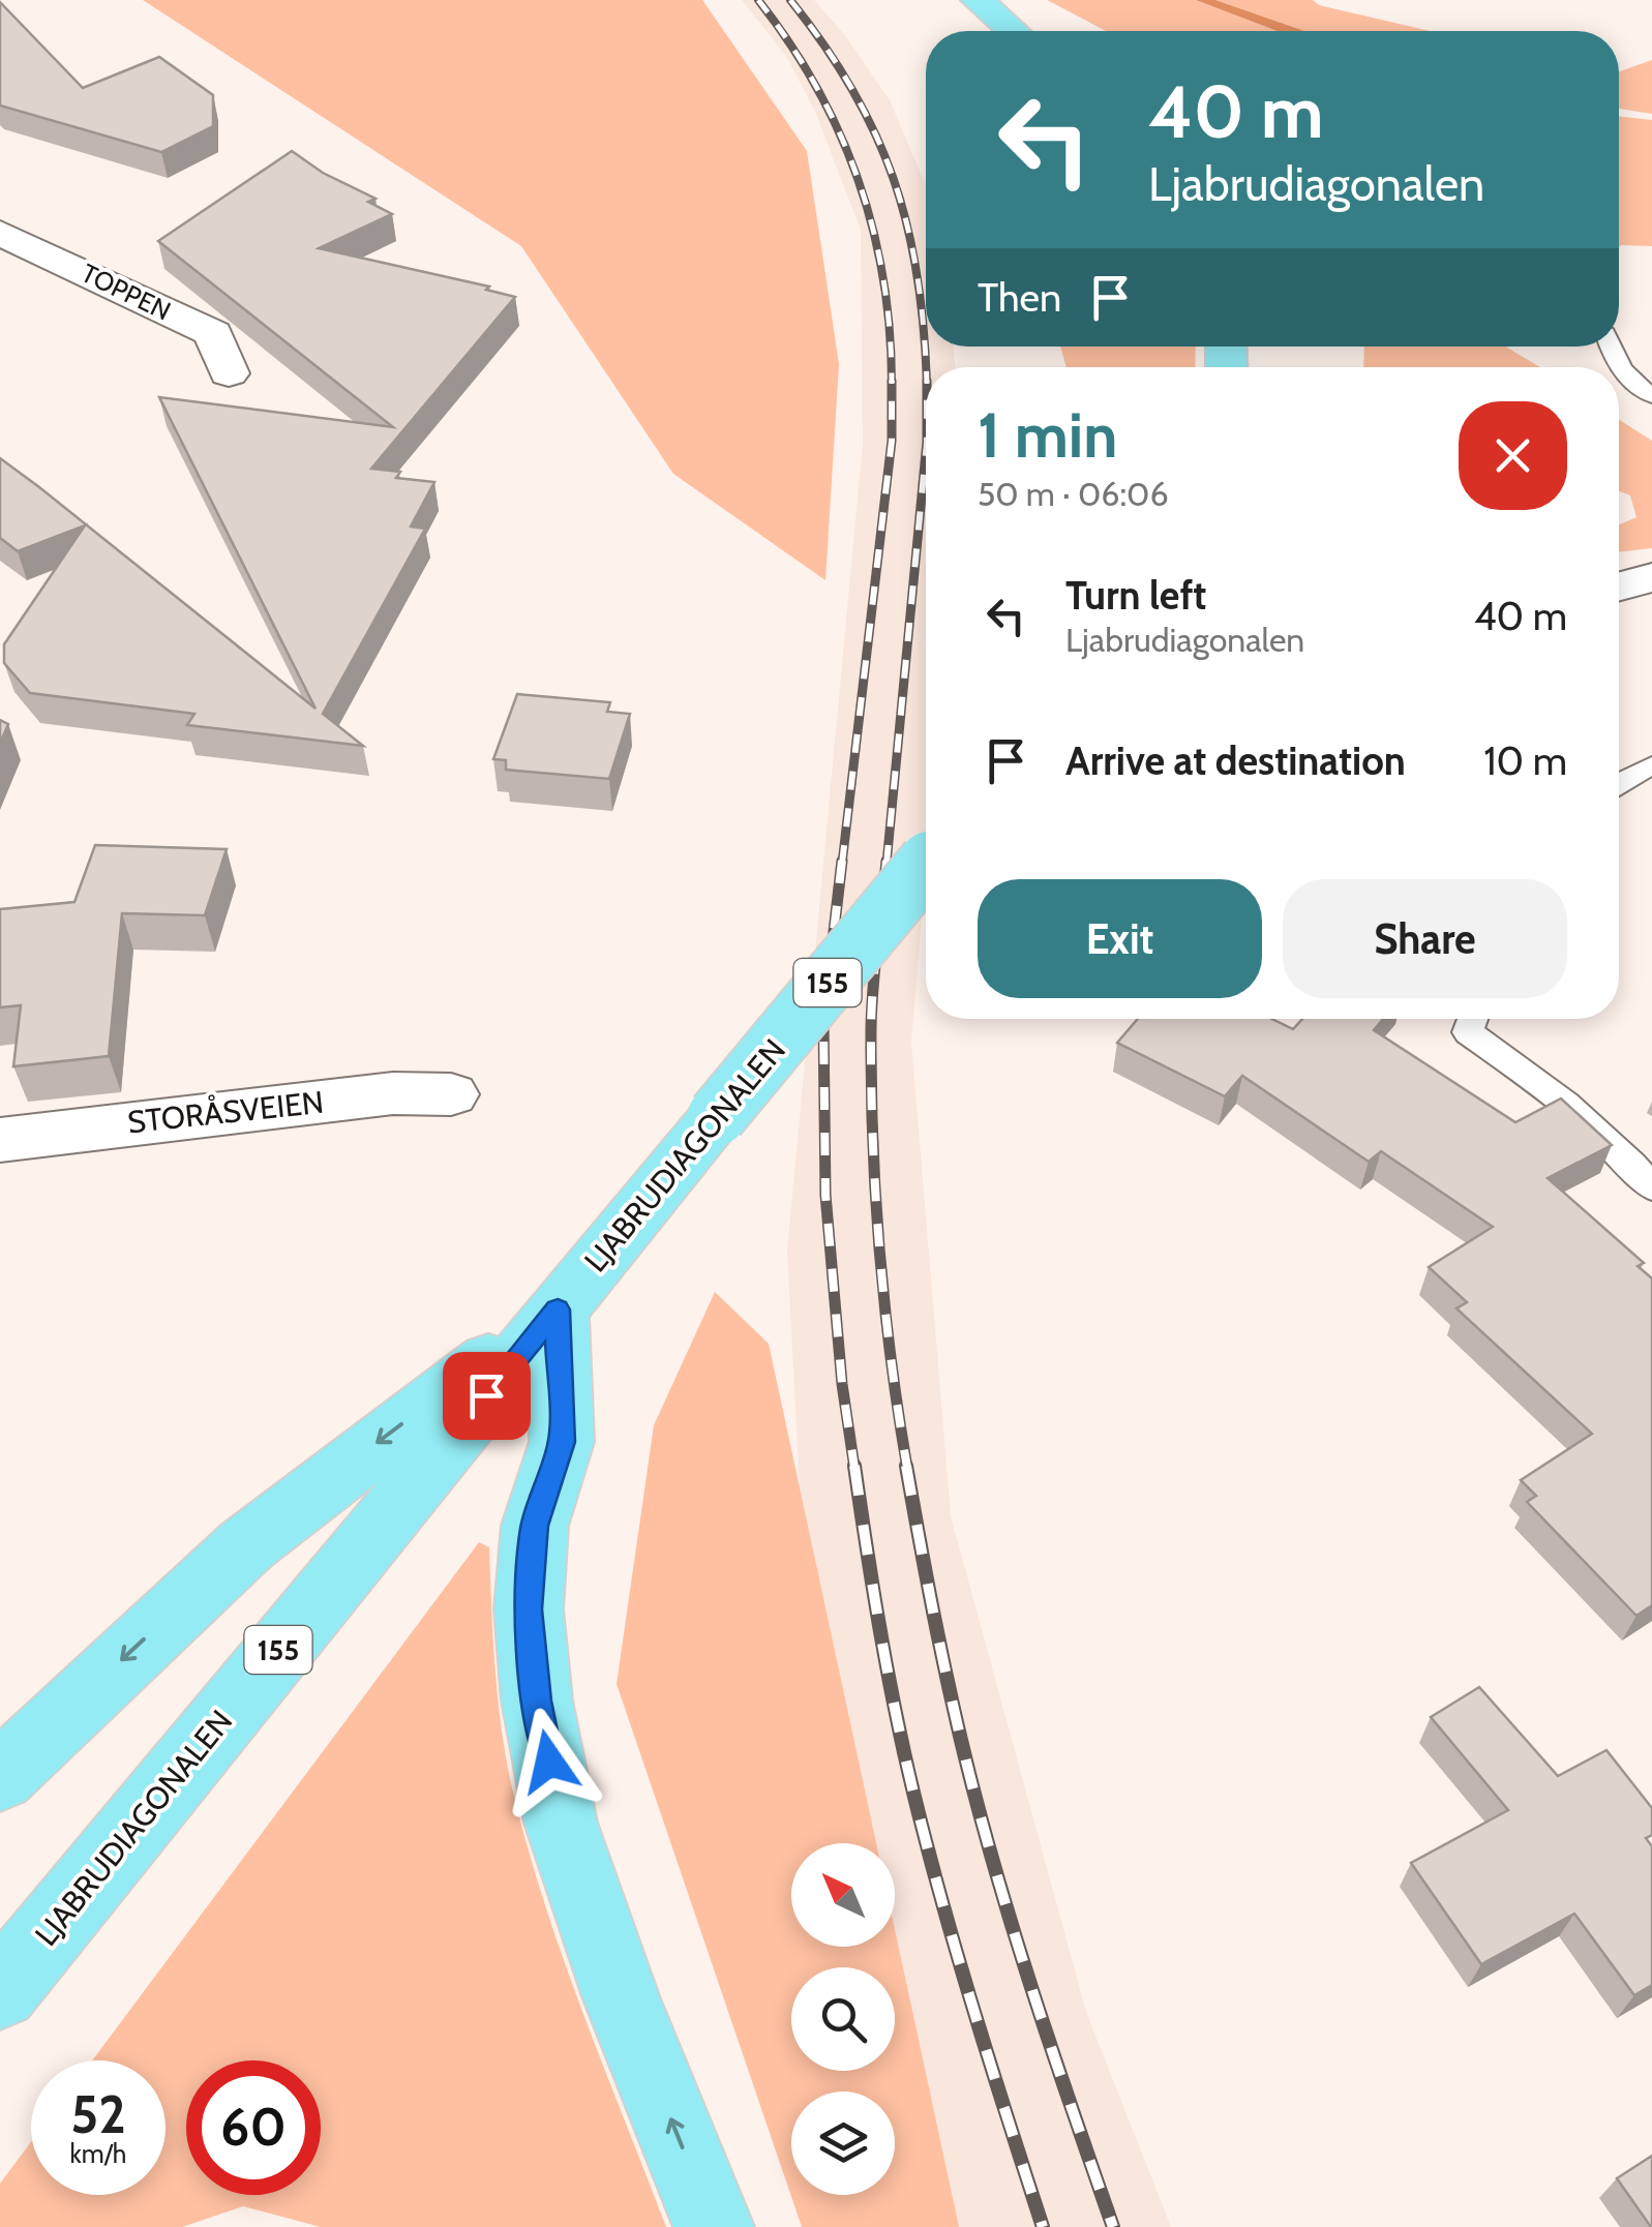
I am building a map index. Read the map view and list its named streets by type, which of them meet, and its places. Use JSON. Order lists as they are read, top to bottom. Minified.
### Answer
{"streets":{"main road":["155","LJABRUDIAGONALEN"],"street":["TOPPEN","STORÅSVEIEN"]},"crossings":[["155","LJABRUDIAGONALEN"]],"north":"top left","page":{"turn":["40 m","Ljabrudiagonalen"],"then":"Then","heading":["1 min","50 m · 06:06"],"list":[{"name":"Turn left","note":"Ljabrudiagonalen","value":"40 m"},{"name":"Arrive at destination","value":"10 m"}],"buttons":["Exit","Share"],"speed":"52 km/h","limit":"60"}}
